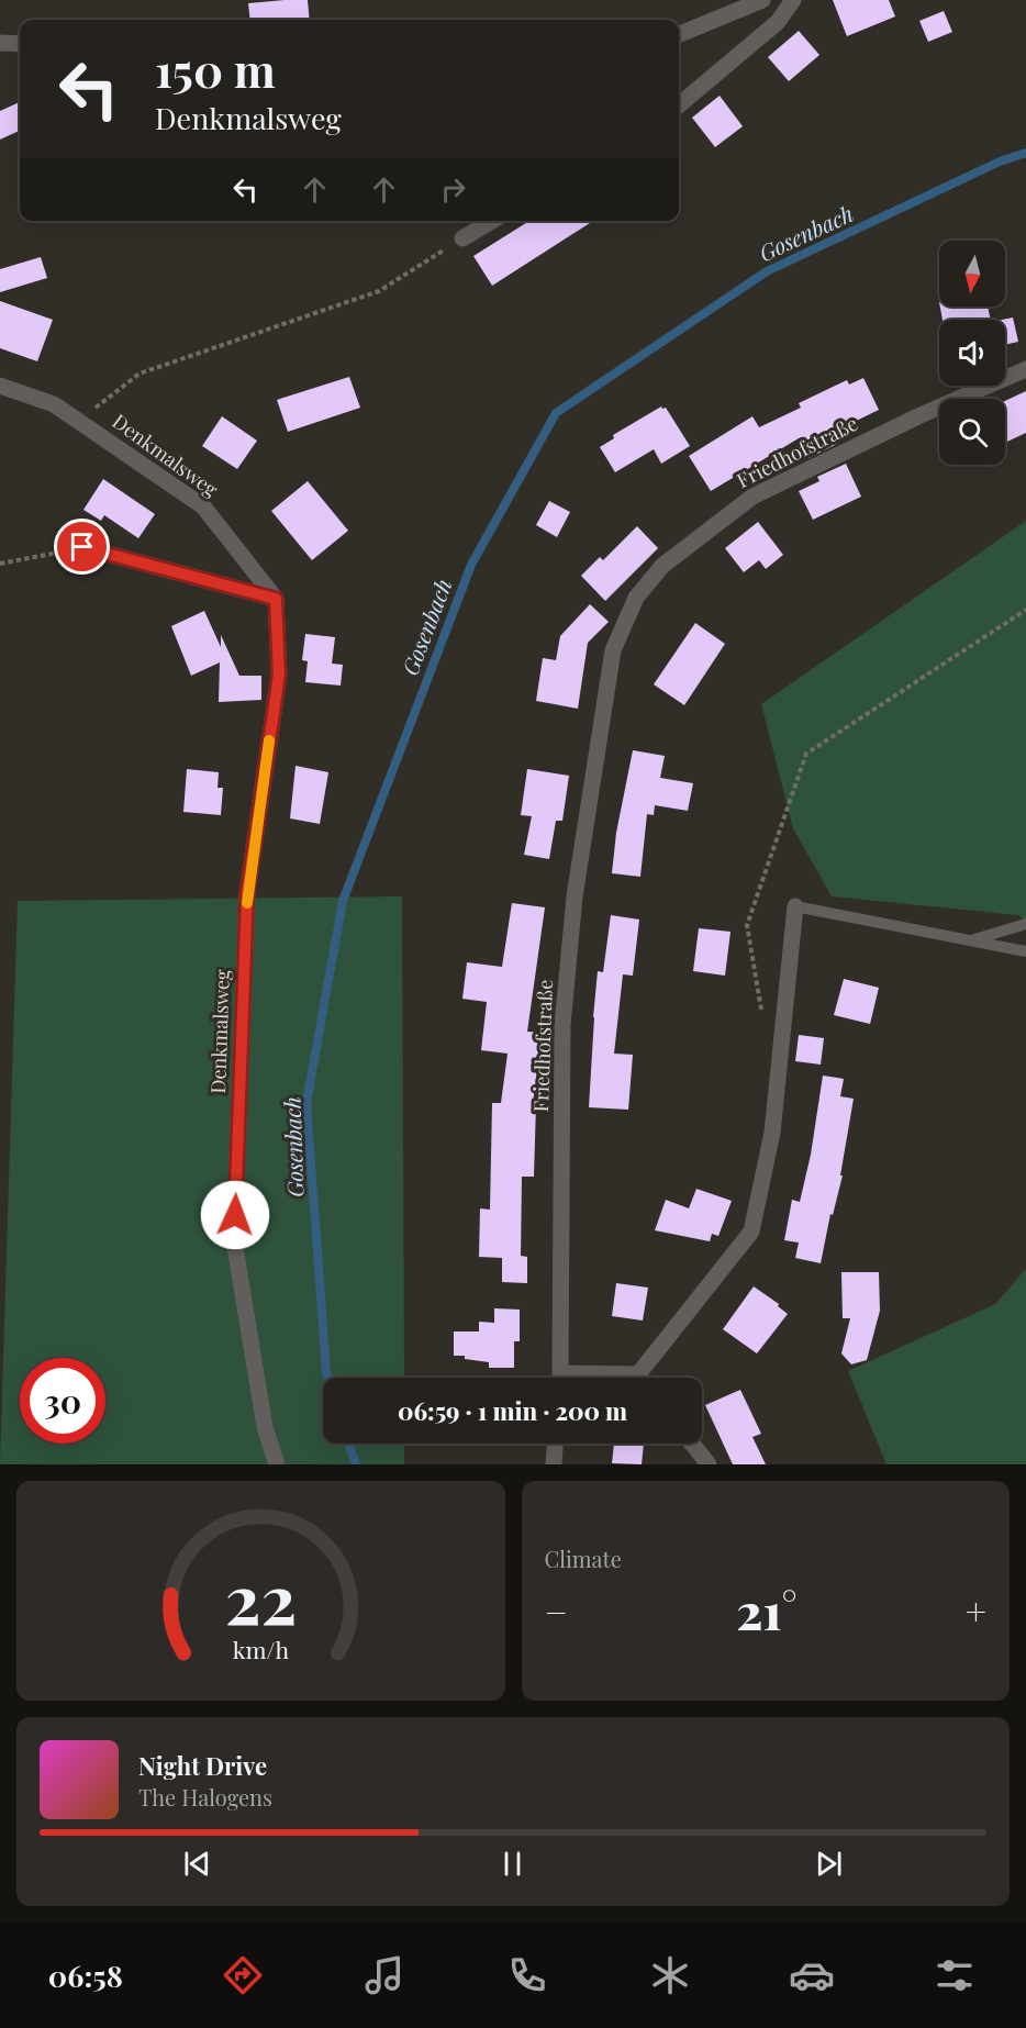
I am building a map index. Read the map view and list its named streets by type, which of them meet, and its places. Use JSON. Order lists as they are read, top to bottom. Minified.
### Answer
{"streets":{"street":["Friedhofstraße","Denkmalsweg"]},"water":["Gosenbach"],"north":"bottom","page":{"turn":["150 m","Denkmalsweg"],"limit":"30","trip":"06:59 · 1 min · 200 m","tile":"Climate","heat":["−","21°","+"],"song":["Night Drive","The Halogens"],"tabs":"06:58","gauge":["22","km/h"]}}
